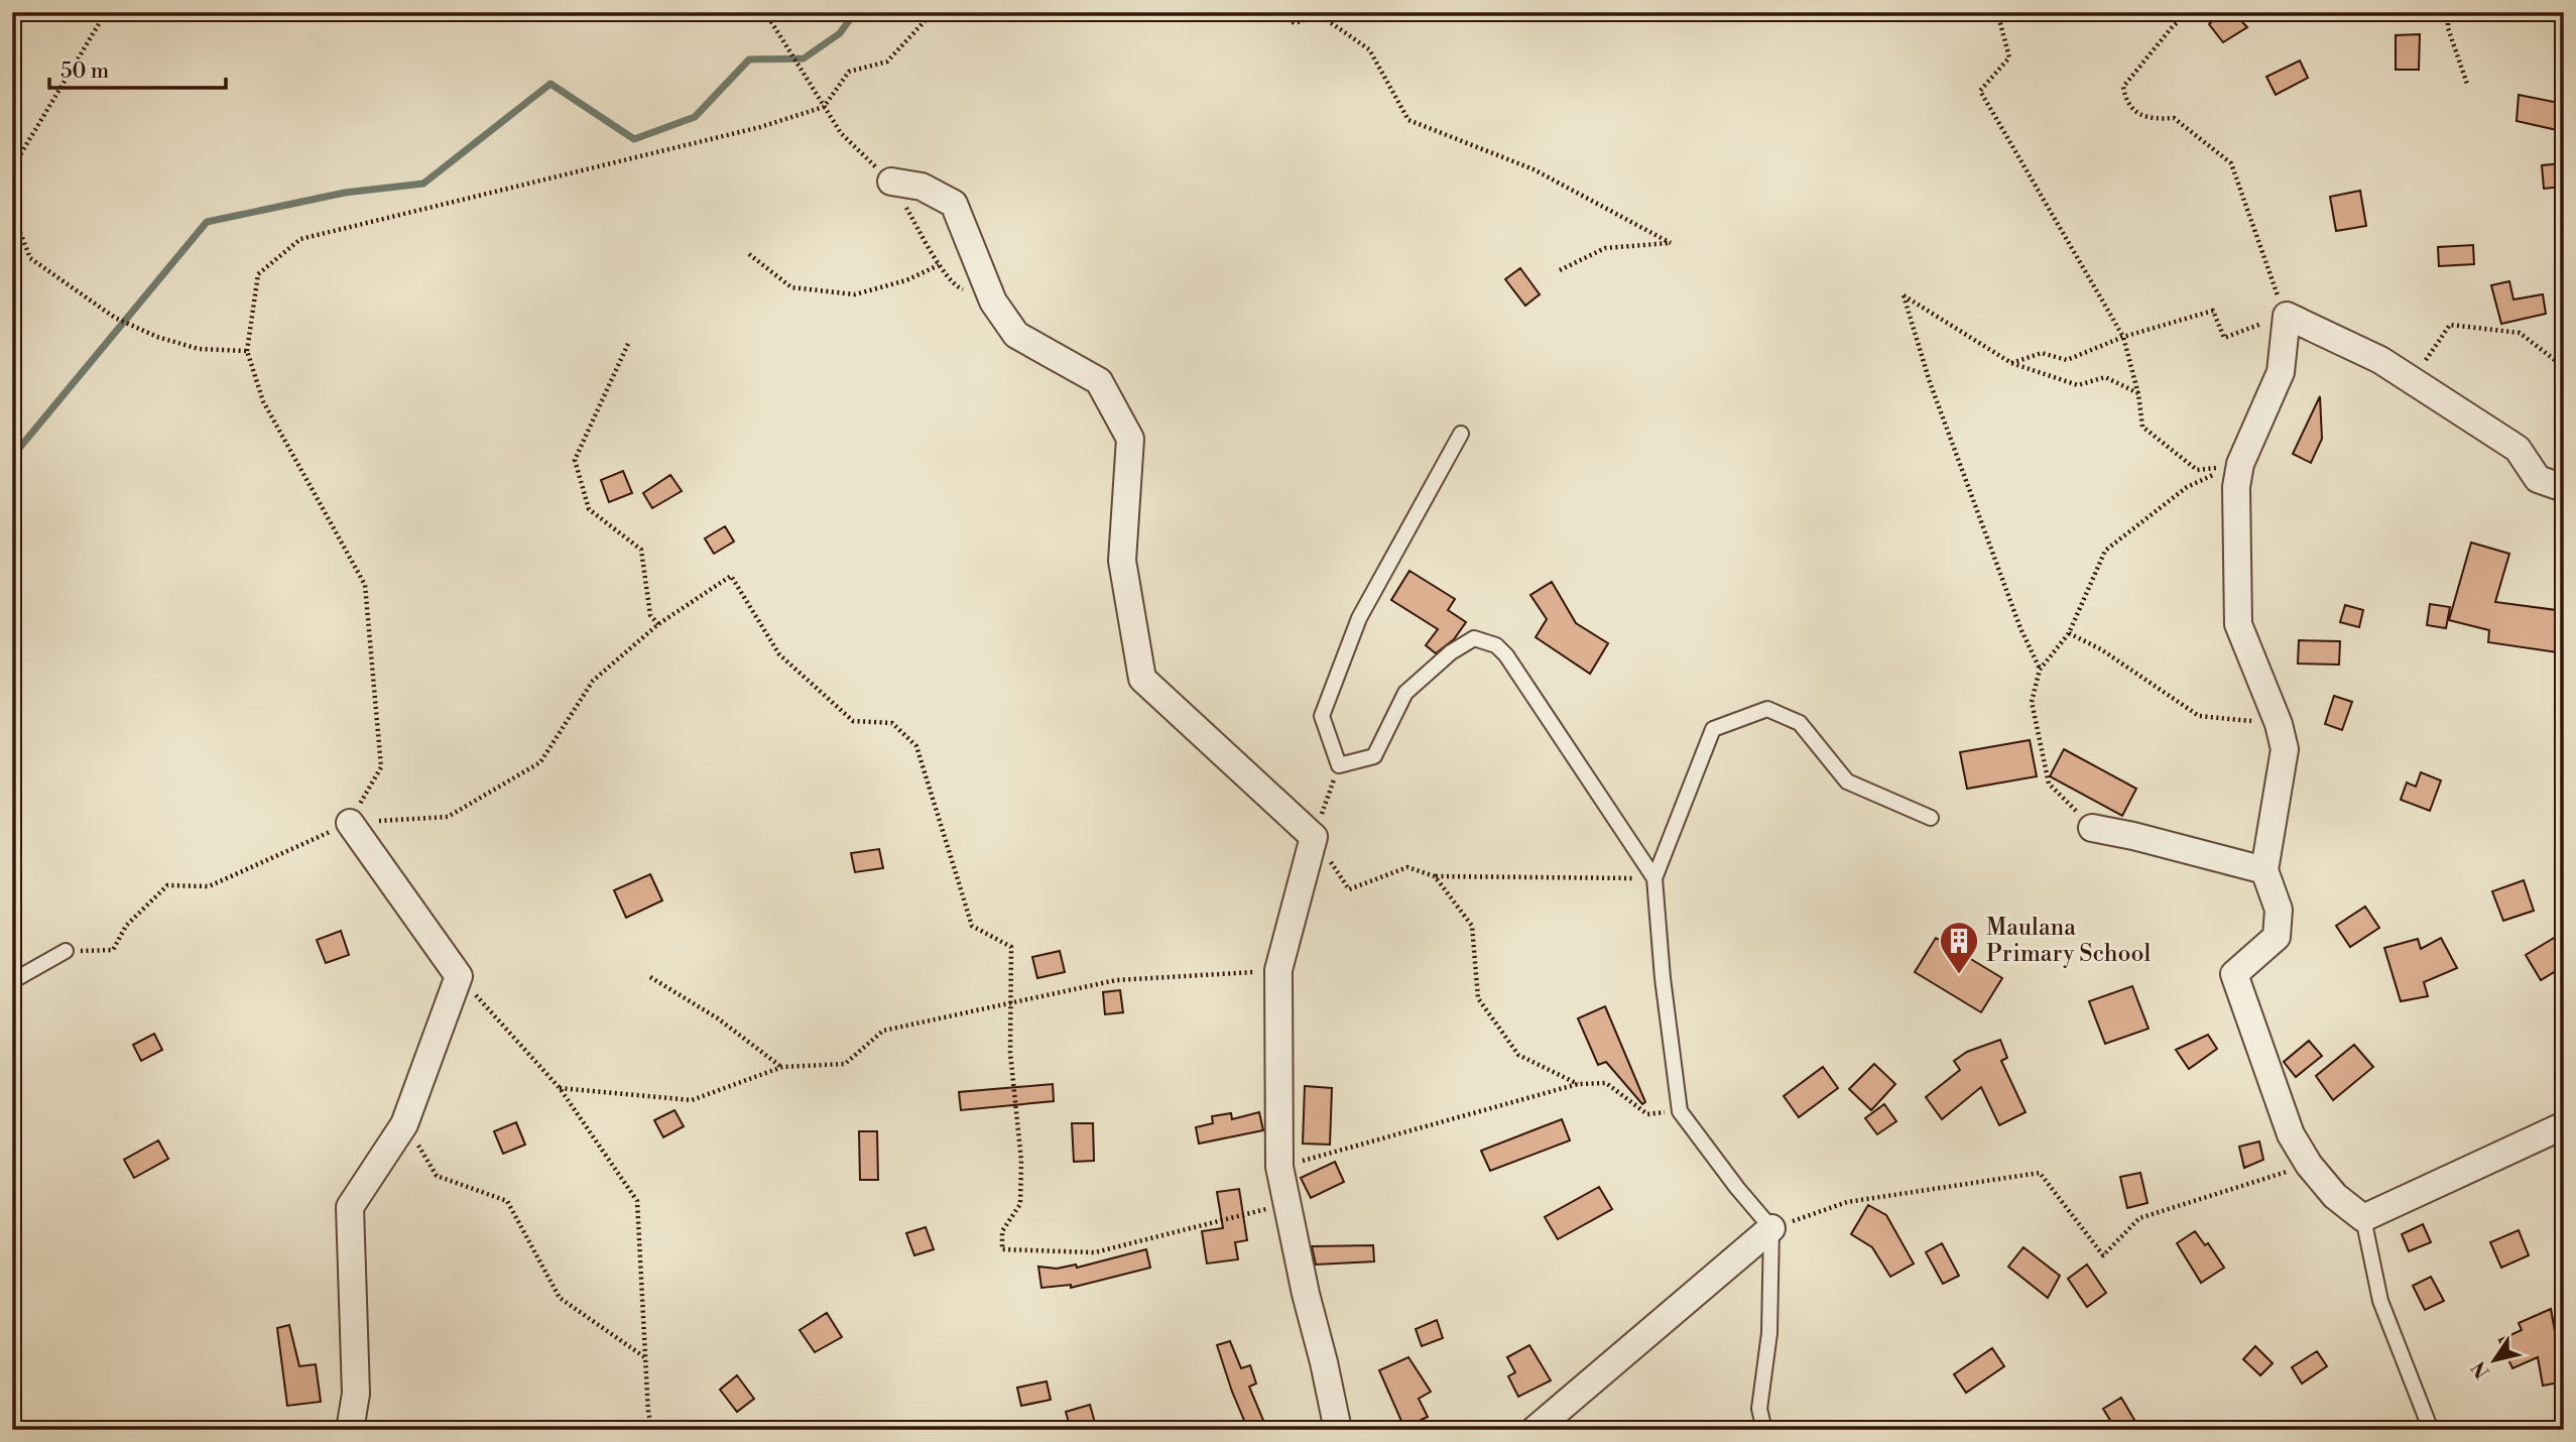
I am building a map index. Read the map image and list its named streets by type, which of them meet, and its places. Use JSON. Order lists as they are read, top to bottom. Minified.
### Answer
{"places":{"building":["Maulana Primary School"]},"scale_bar":"50 m","north":"bottom left"}
